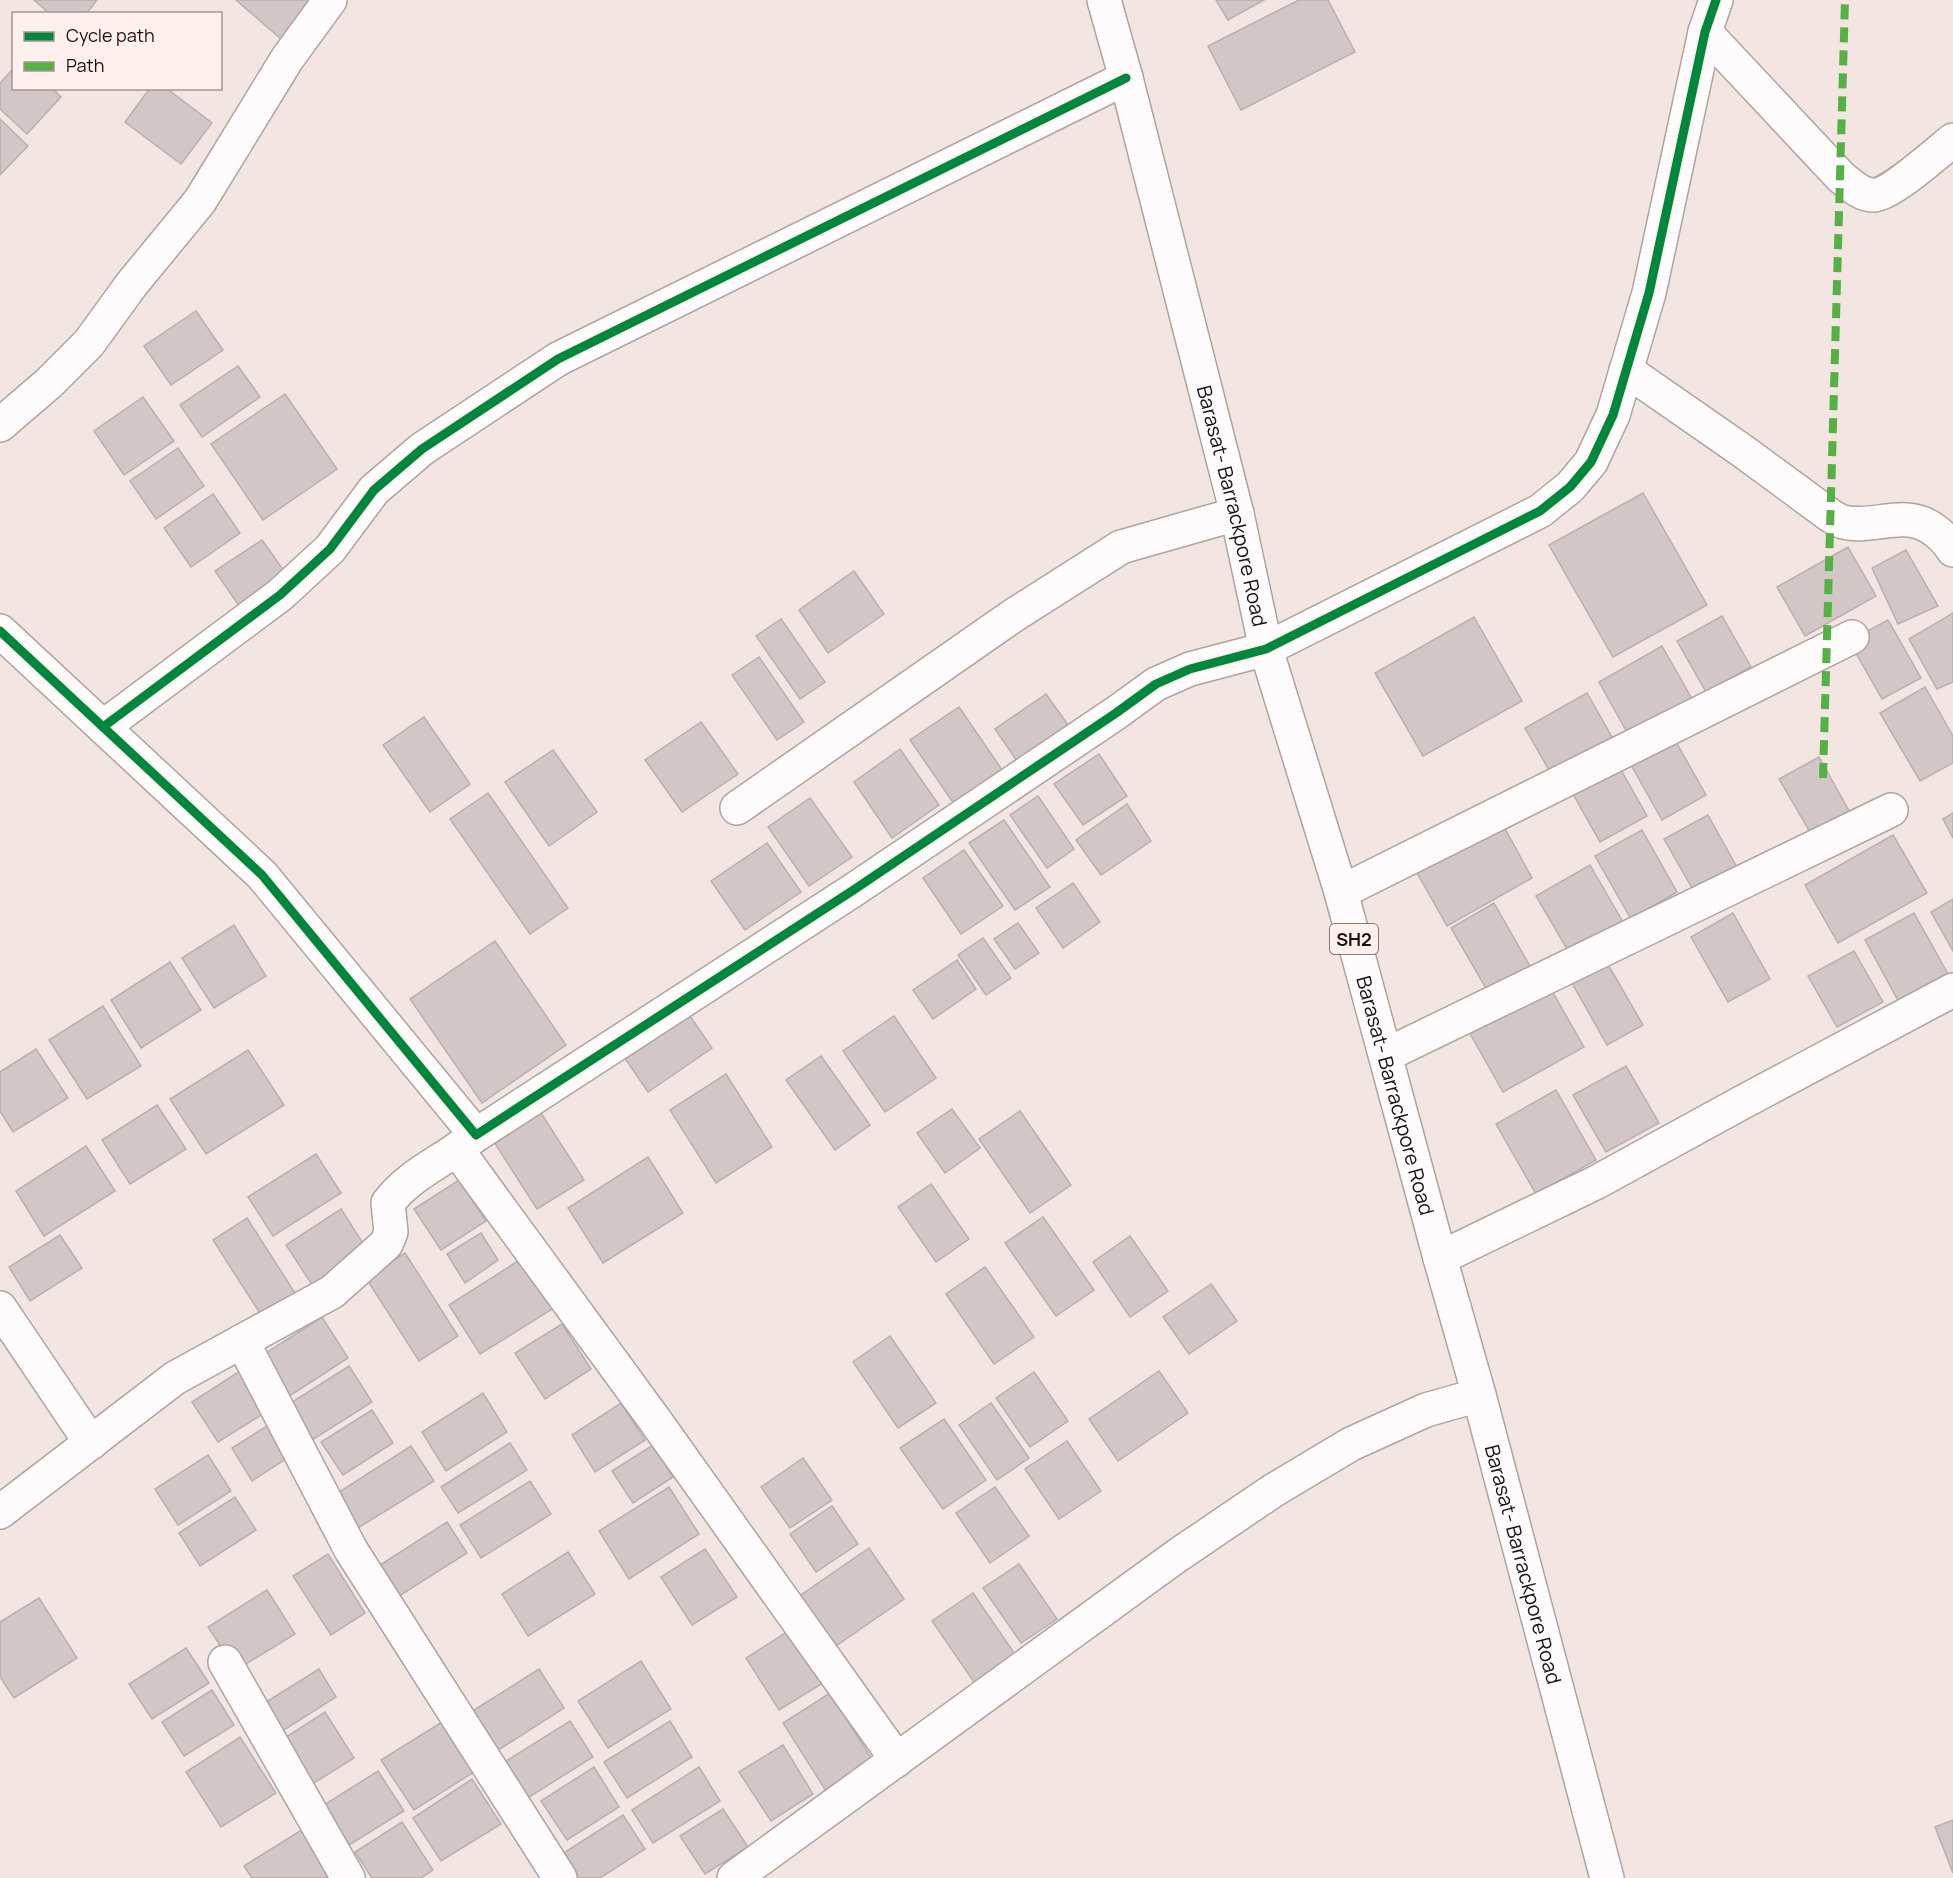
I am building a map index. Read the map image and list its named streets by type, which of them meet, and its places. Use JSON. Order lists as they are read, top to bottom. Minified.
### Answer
{"streets":{"street":["Barasat- Barrackpore Road","SH2"]},"legend":["Cycle path","Path"]}
